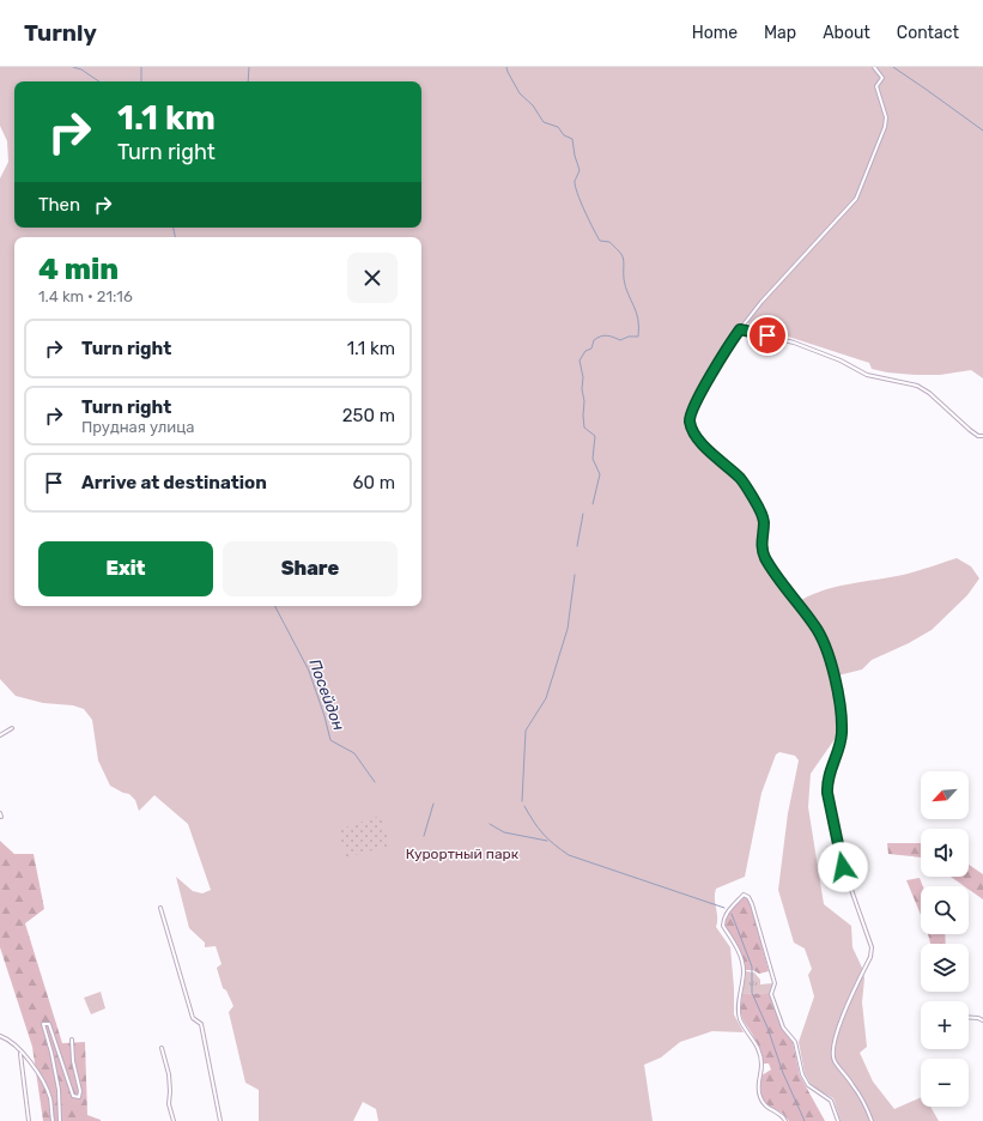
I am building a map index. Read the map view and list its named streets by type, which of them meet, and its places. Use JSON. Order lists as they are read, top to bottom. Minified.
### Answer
{"water":["Посейдон"],"parks":["Курортный парк"],"north":"bottom left","page":{"header":"Turnly","nav":["Home","Map","About","Contact"],"turn":["1.1 km","Turn right"],"then":"Then","heading":["4 min","1.4 km · 21:16"],"list":[{"name":"Turn right","value":"1.1 km"},{"name":"Turn right","note":"Прудная улица","value":"250 m"},{"name":"Arrive at destination","value":"60 m"}],"buttons":["Exit","Share"],"map_buttons":["+","−"]}}
